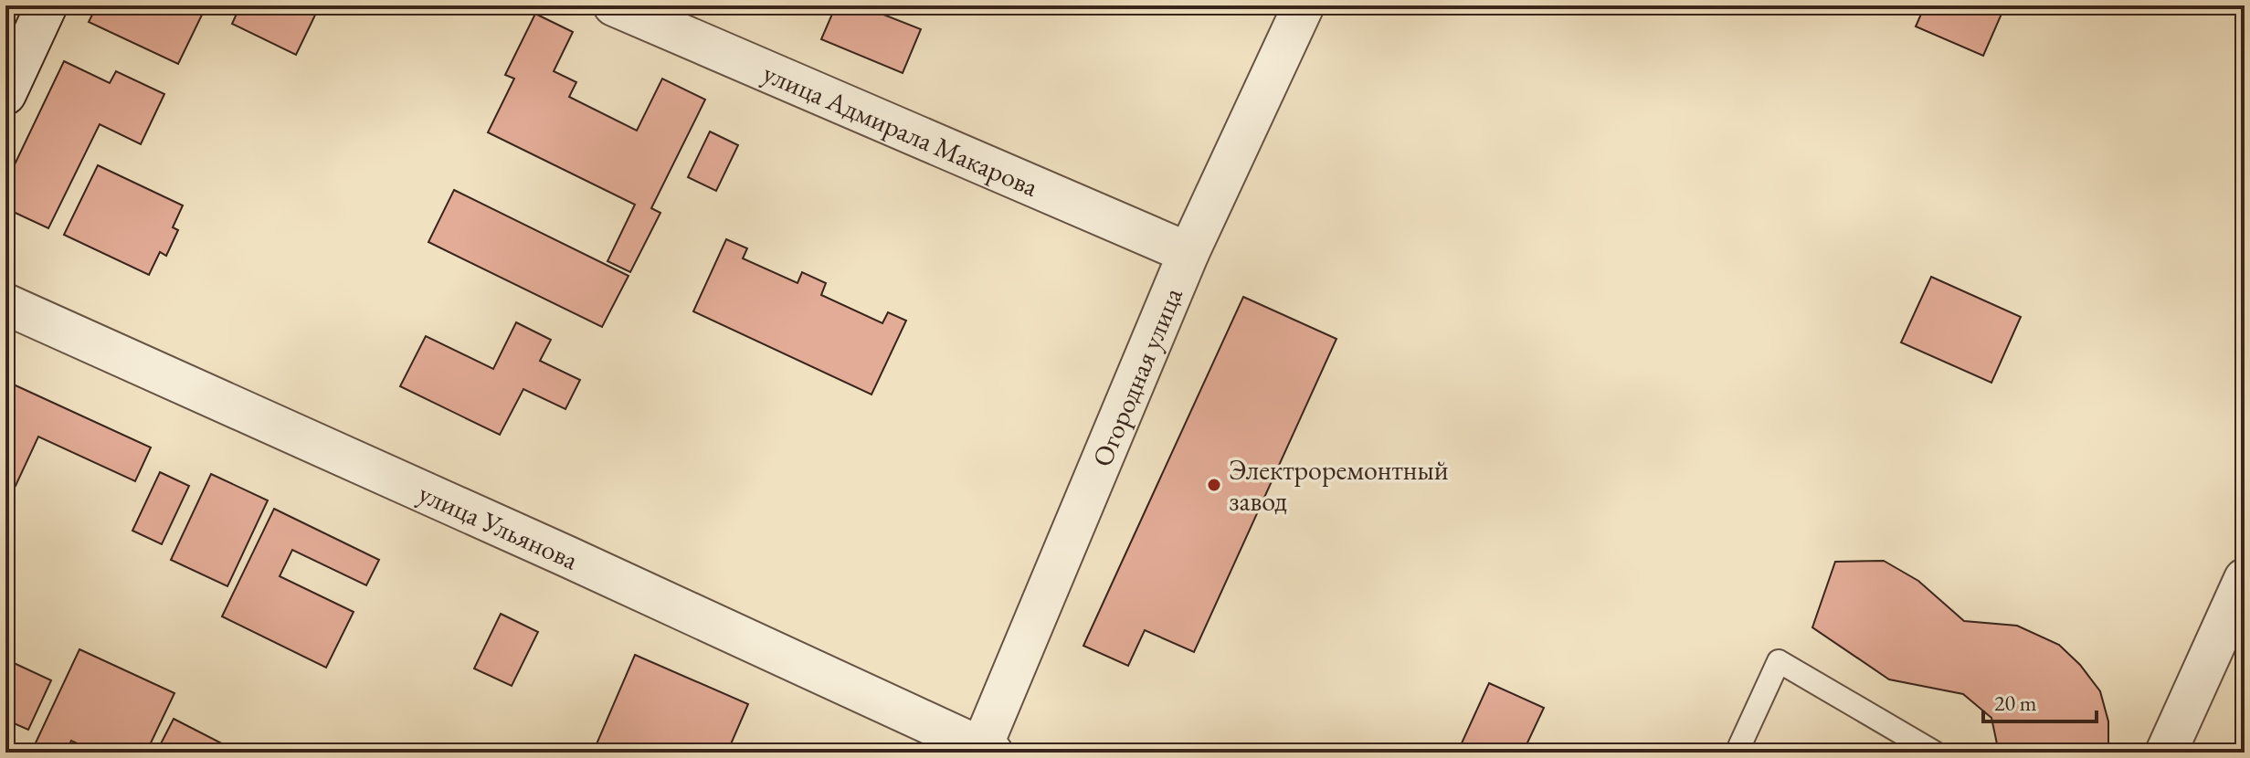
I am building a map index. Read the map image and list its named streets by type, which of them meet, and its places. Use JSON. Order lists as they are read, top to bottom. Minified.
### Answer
{"streets":{"street":["улица Адмирала Макарова","Огородная улица","улица Ульянова"]},"crossings":[["улица Адмирала Макарова","Огородная улица"],["Огородная улица","улица Ульянова"]],"places":["Электроремонтный завод"],"scale_bar":"20 m"}
